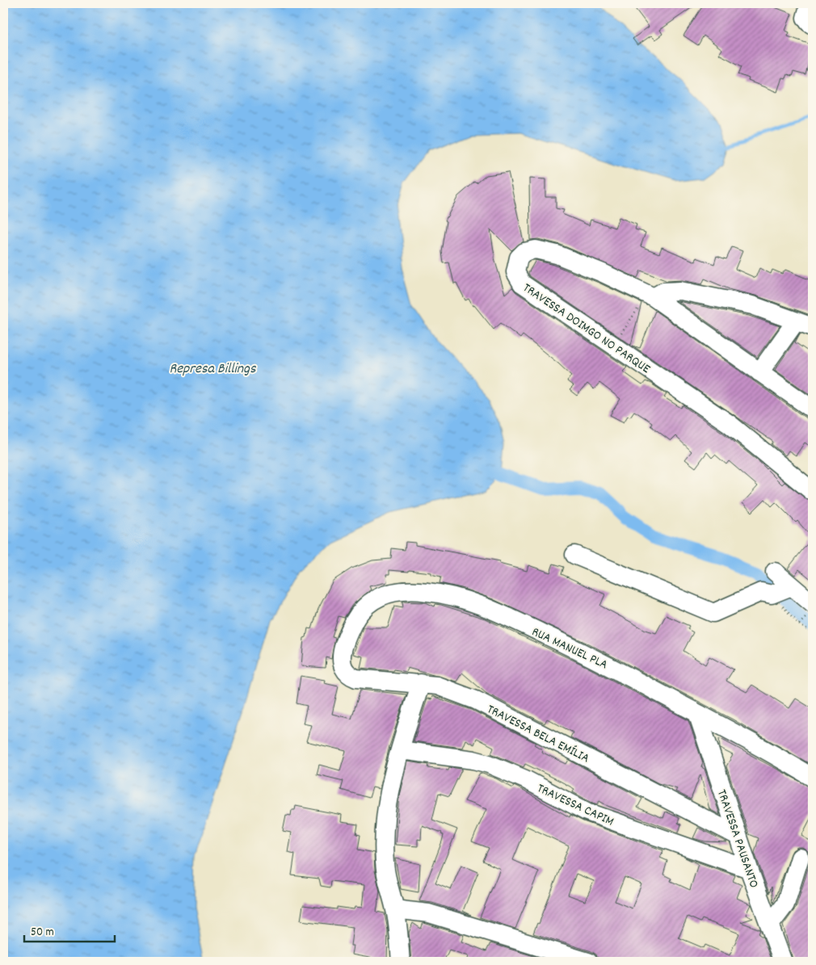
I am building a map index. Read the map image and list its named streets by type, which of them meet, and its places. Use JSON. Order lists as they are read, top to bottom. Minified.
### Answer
{"streets":{"street":["TRAVESSA DOIMGO NO PARQUE","RUA MANUEL PLA","TRAVESSA BELA EMÍLIA","TRAVESSA CAPIM","TRAVESSA PAUSANTO"]},"crossings":[["RUA MANUEL PLA","TRAVESSA BELA EMÍLIA"],["RUA MANUEL PLA","TRAVESSA PAUSANTO"],["TRAVESSA BELA EMÍLIA","TRAVESSA PAUSANTO"],["TRAVESSA CAPIM","TRAVESSA PAUSANTO"]],"water":["Represa Billings"],"scale_bar":"50 m"}
